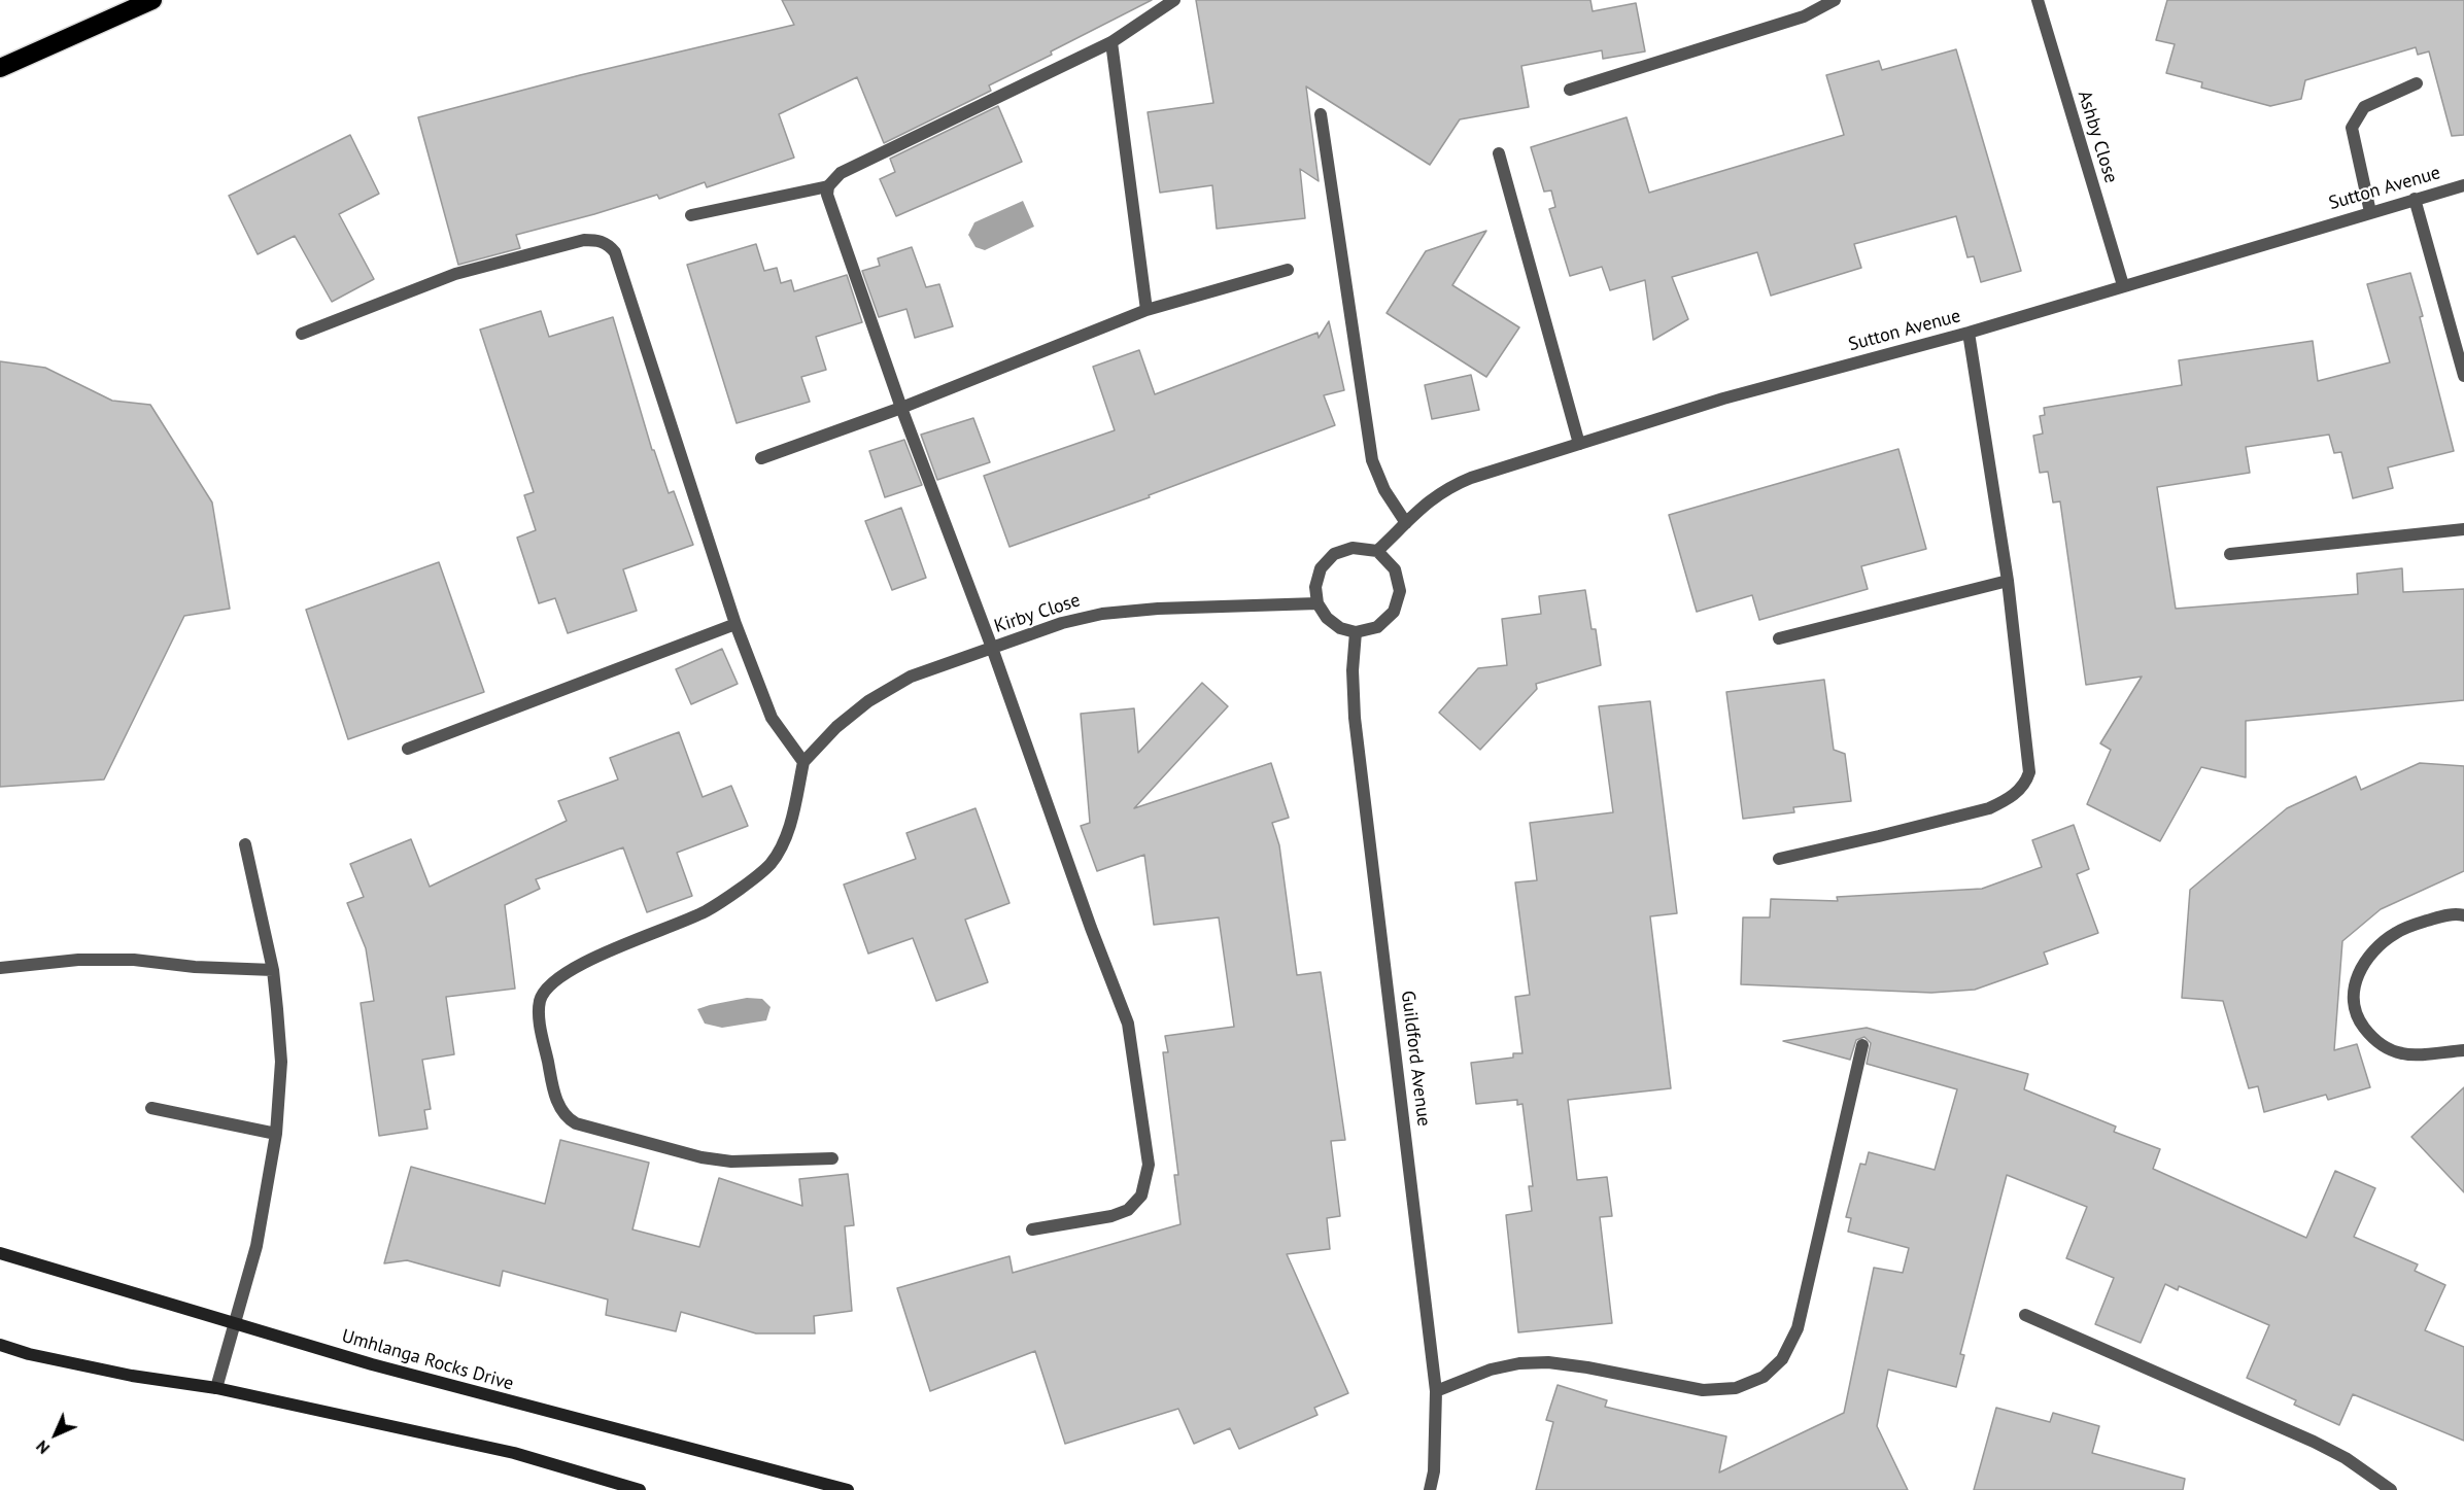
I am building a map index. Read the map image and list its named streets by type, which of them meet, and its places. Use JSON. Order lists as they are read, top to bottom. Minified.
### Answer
{"streets":{"main road":["Umhlanga Rocks Drive"],"street":["Ashby Close","Sutton Avenue","Kirby Close","Guildford Avenue"]},"crossings":[["Ashby Close","Sutton Avenue"],["Sutton Avenue","Kirby Close"],["Sutton Avenue","Guildford Avenue"],["Kirby Close","Guildford Avenue"]],"north":"bottom left"}
